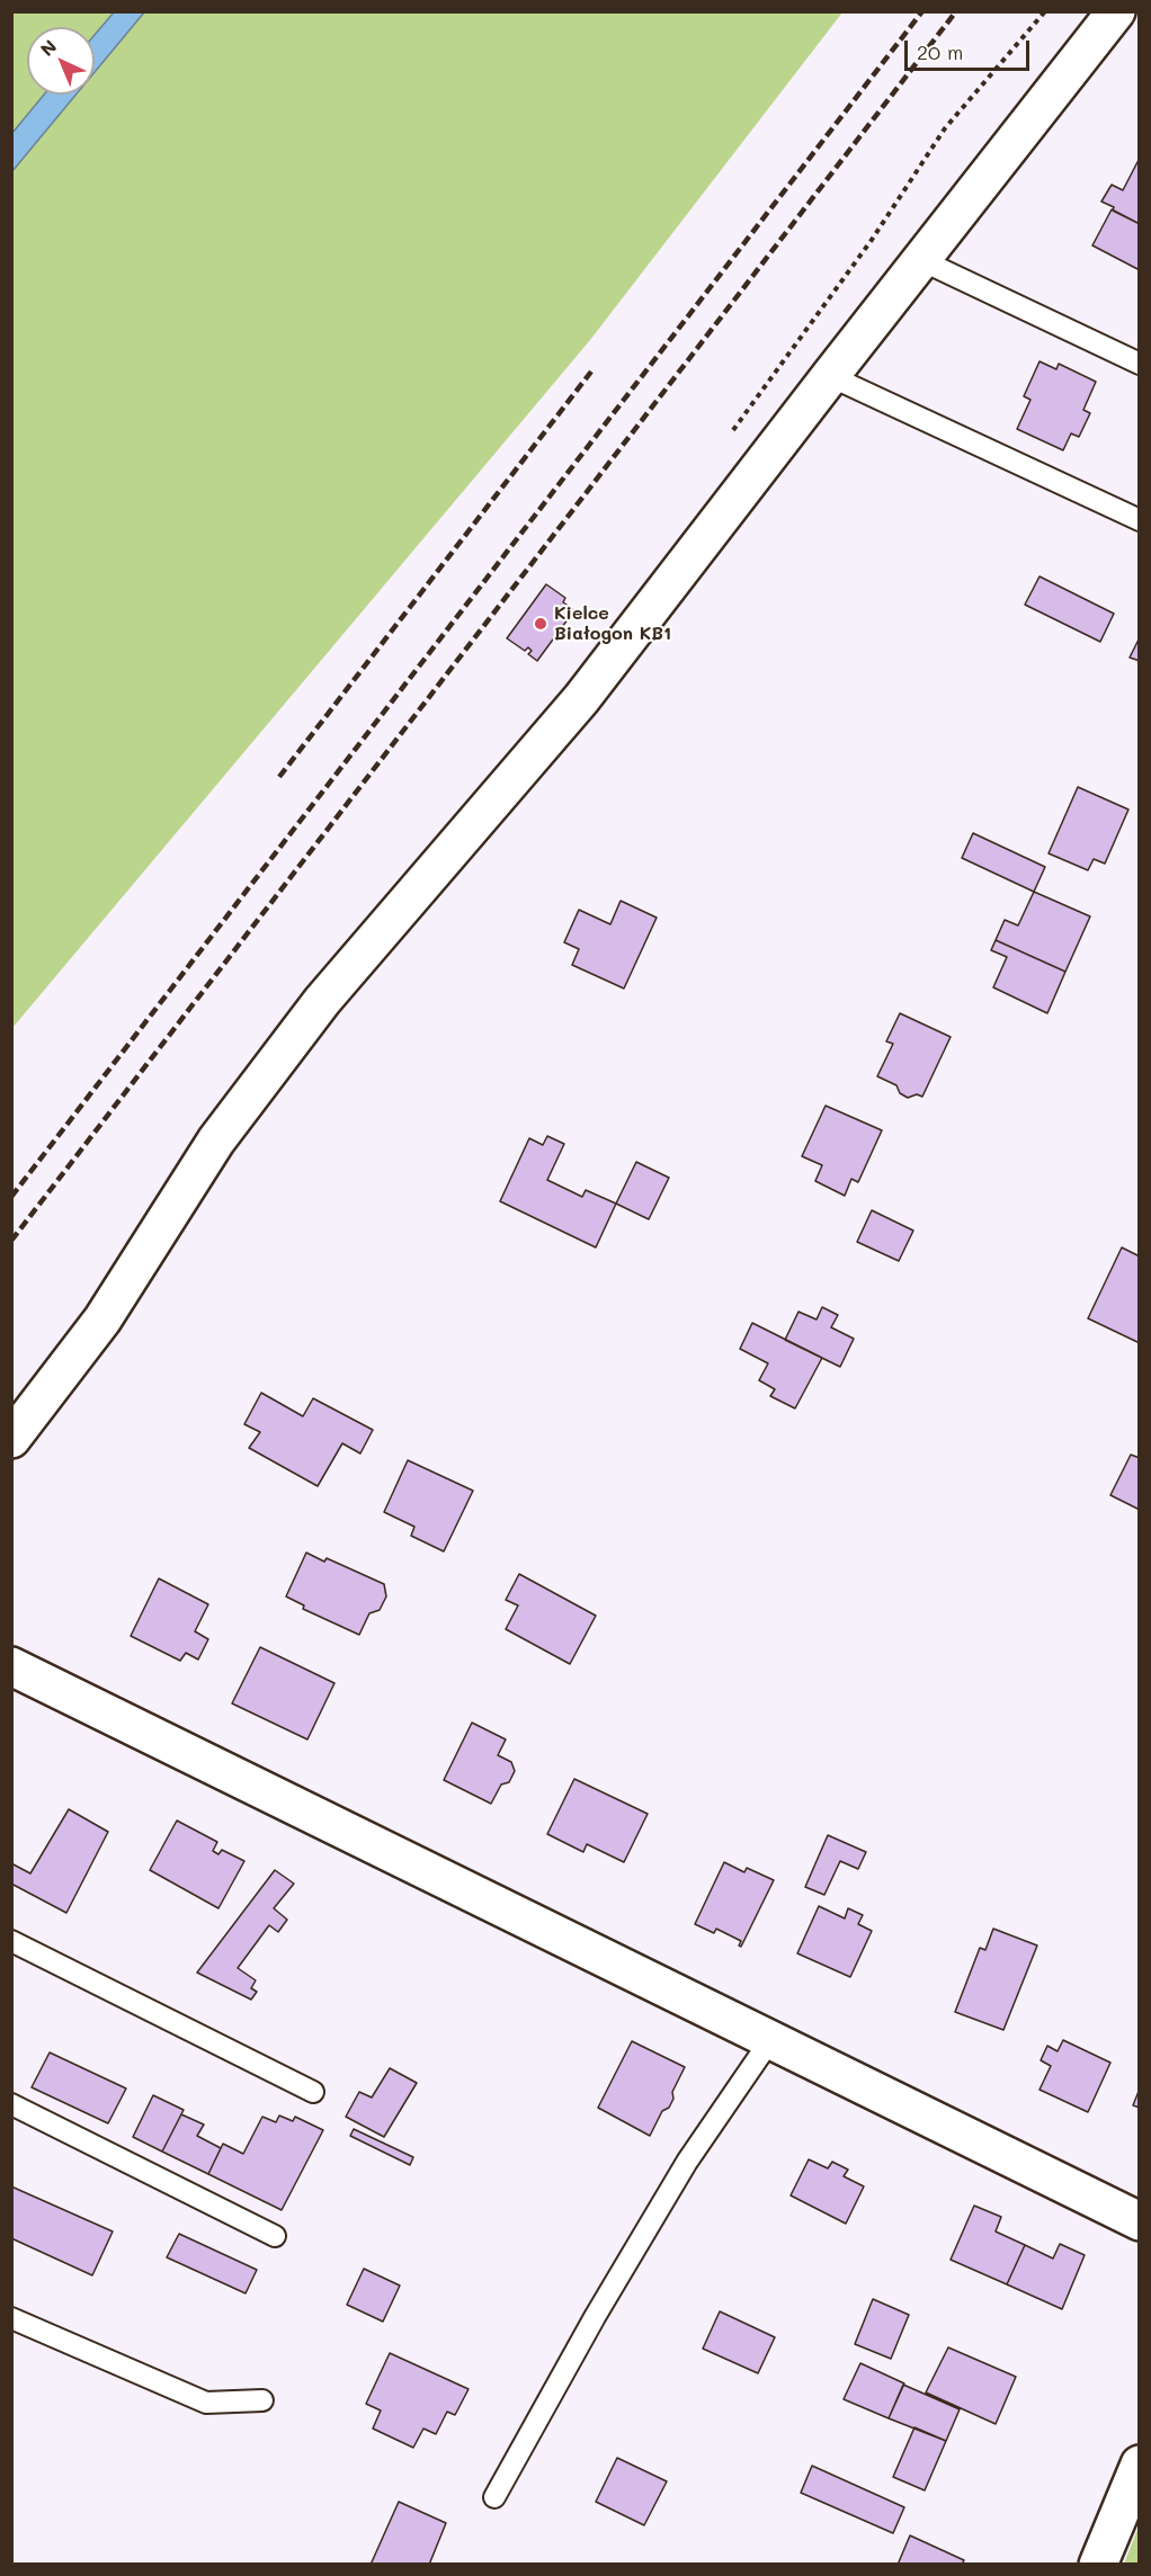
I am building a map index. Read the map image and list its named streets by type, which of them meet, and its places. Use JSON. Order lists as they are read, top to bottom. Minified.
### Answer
{"places":["Kielce Białogon KB1"],"scale_bar":"20 m","north":"top left"}
